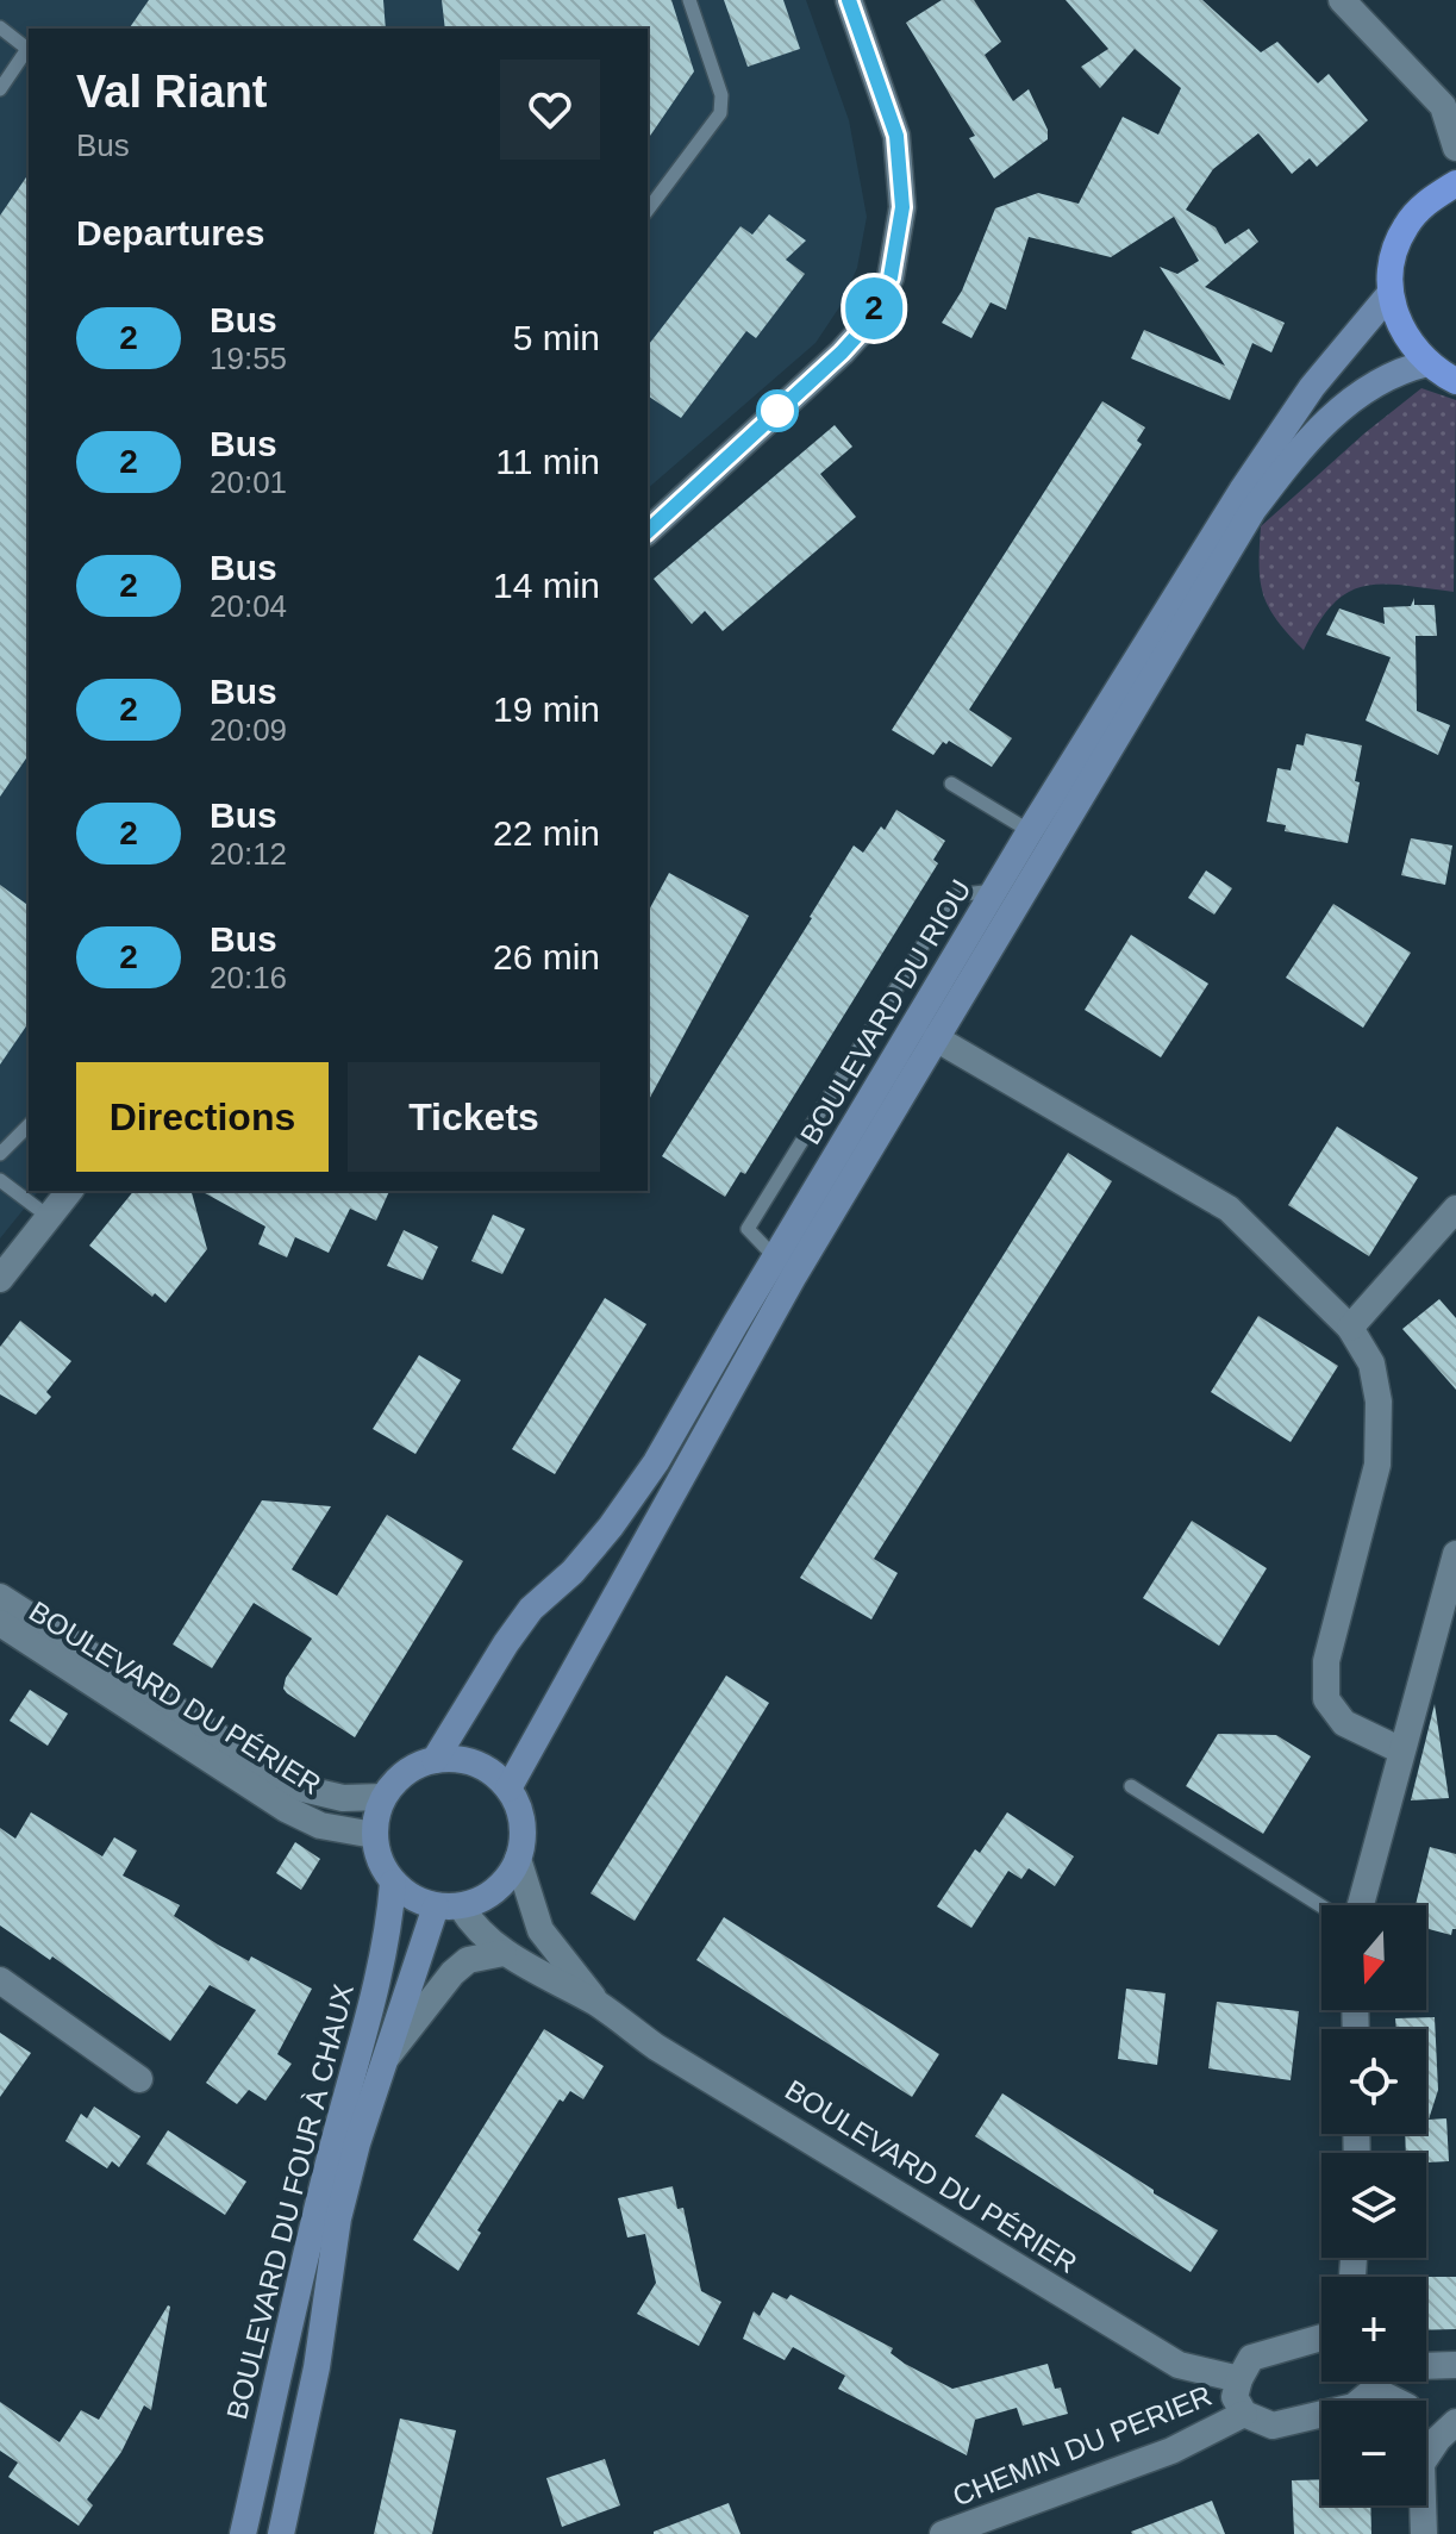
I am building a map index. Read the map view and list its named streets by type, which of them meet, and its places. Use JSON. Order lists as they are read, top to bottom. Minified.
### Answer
{"streets":{"main road":["BOULEVARD DU RIOU","BOULEVARD DU FOUR À CHAUX"],"street":["BOULEVARD DU PÉRIER","CHEMIN DU PERIER"]},"crossings":[["BOULEVARD DU RIOU","BOULEVARD DU PÉRIER"],["BOULEVARD DU RIOU","BOULEVARD DU FOUR À CHAUX"],["BOULEVARD DU PÉRIER","BOULEVARD DU FOUR À CHAUX"]],"lines":["bus line 2"],"north":"bottom","page":{"on_map":"2","heading":[["Val Riant","Bus"],"Departures"],"list":[{"mark":"2","name":"Bus","note":"19:55","value":"5 min"},{"mark":"2","name":"Bus","note":"20:01","value":"11 min"},{"mark":"2","name":"Bus","note":"20:04","value":"14 min"},{"mark":"2","name":"Bus","note":"20:09","value":"19 min"},{"mark":"2","name":"Bus","note":"20:12","value":"22 min"},{"mark":"2","name":"Bus","note":"20:16","value":"26 min"}],"buttons":["Directions","Tickets"],"map_buttons":["+","−"]}}
